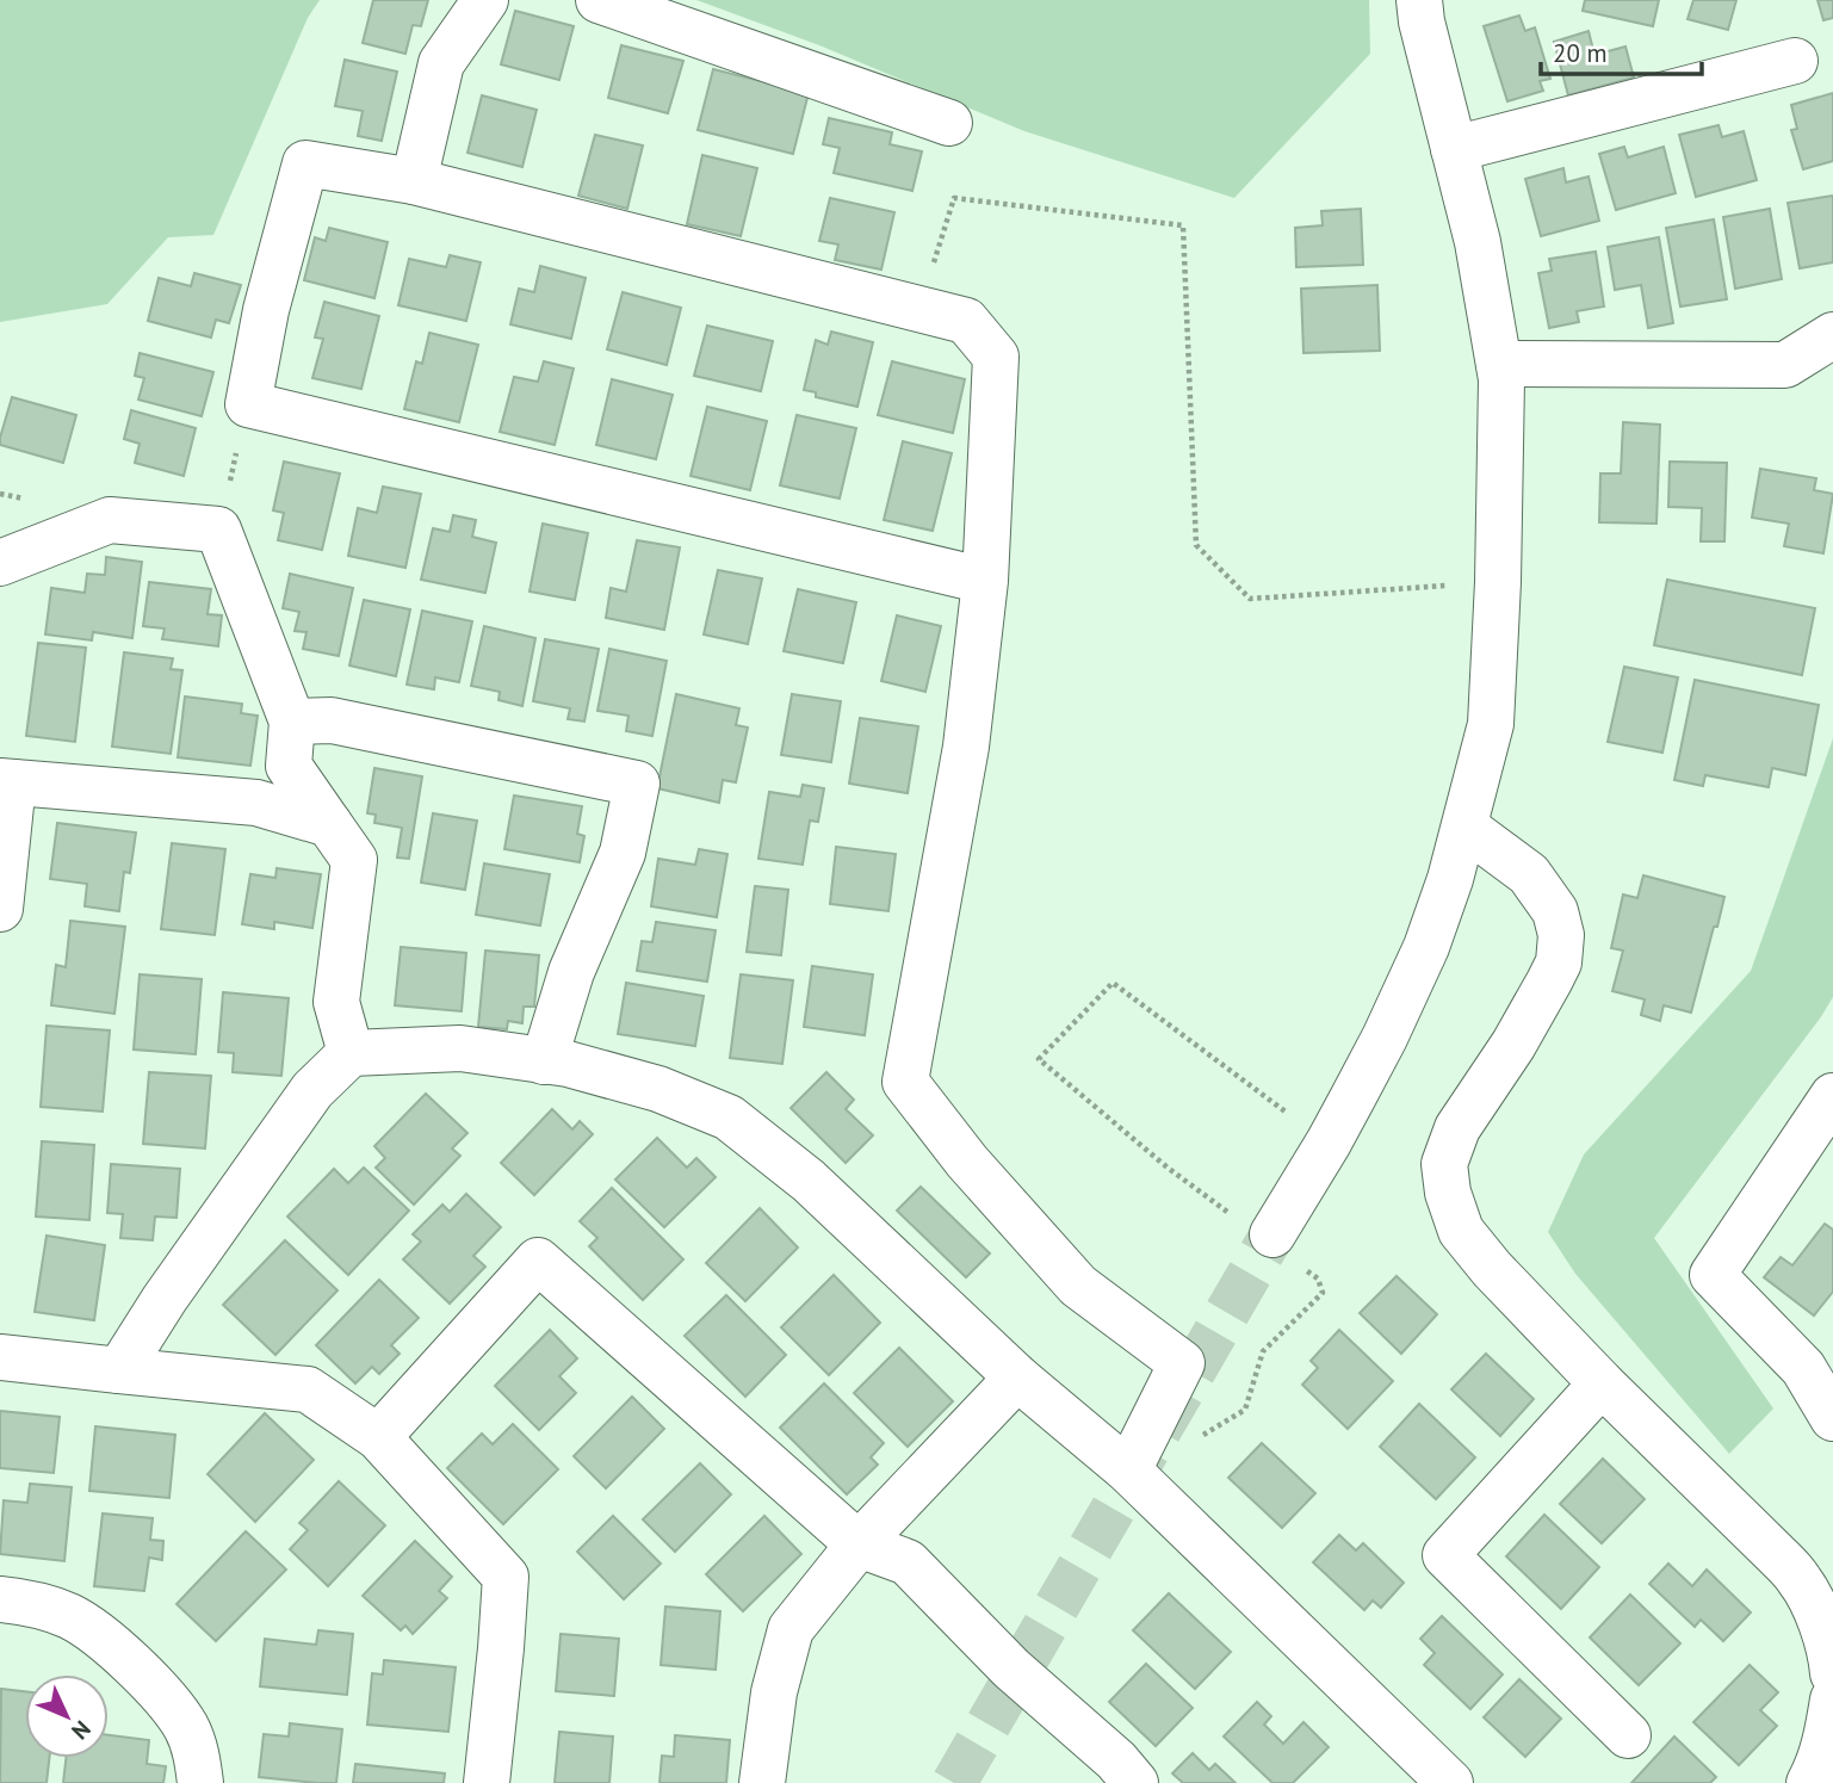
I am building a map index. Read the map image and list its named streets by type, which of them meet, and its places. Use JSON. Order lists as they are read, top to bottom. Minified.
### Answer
{"scale_bar":"20 m","north":"bottom right"}
